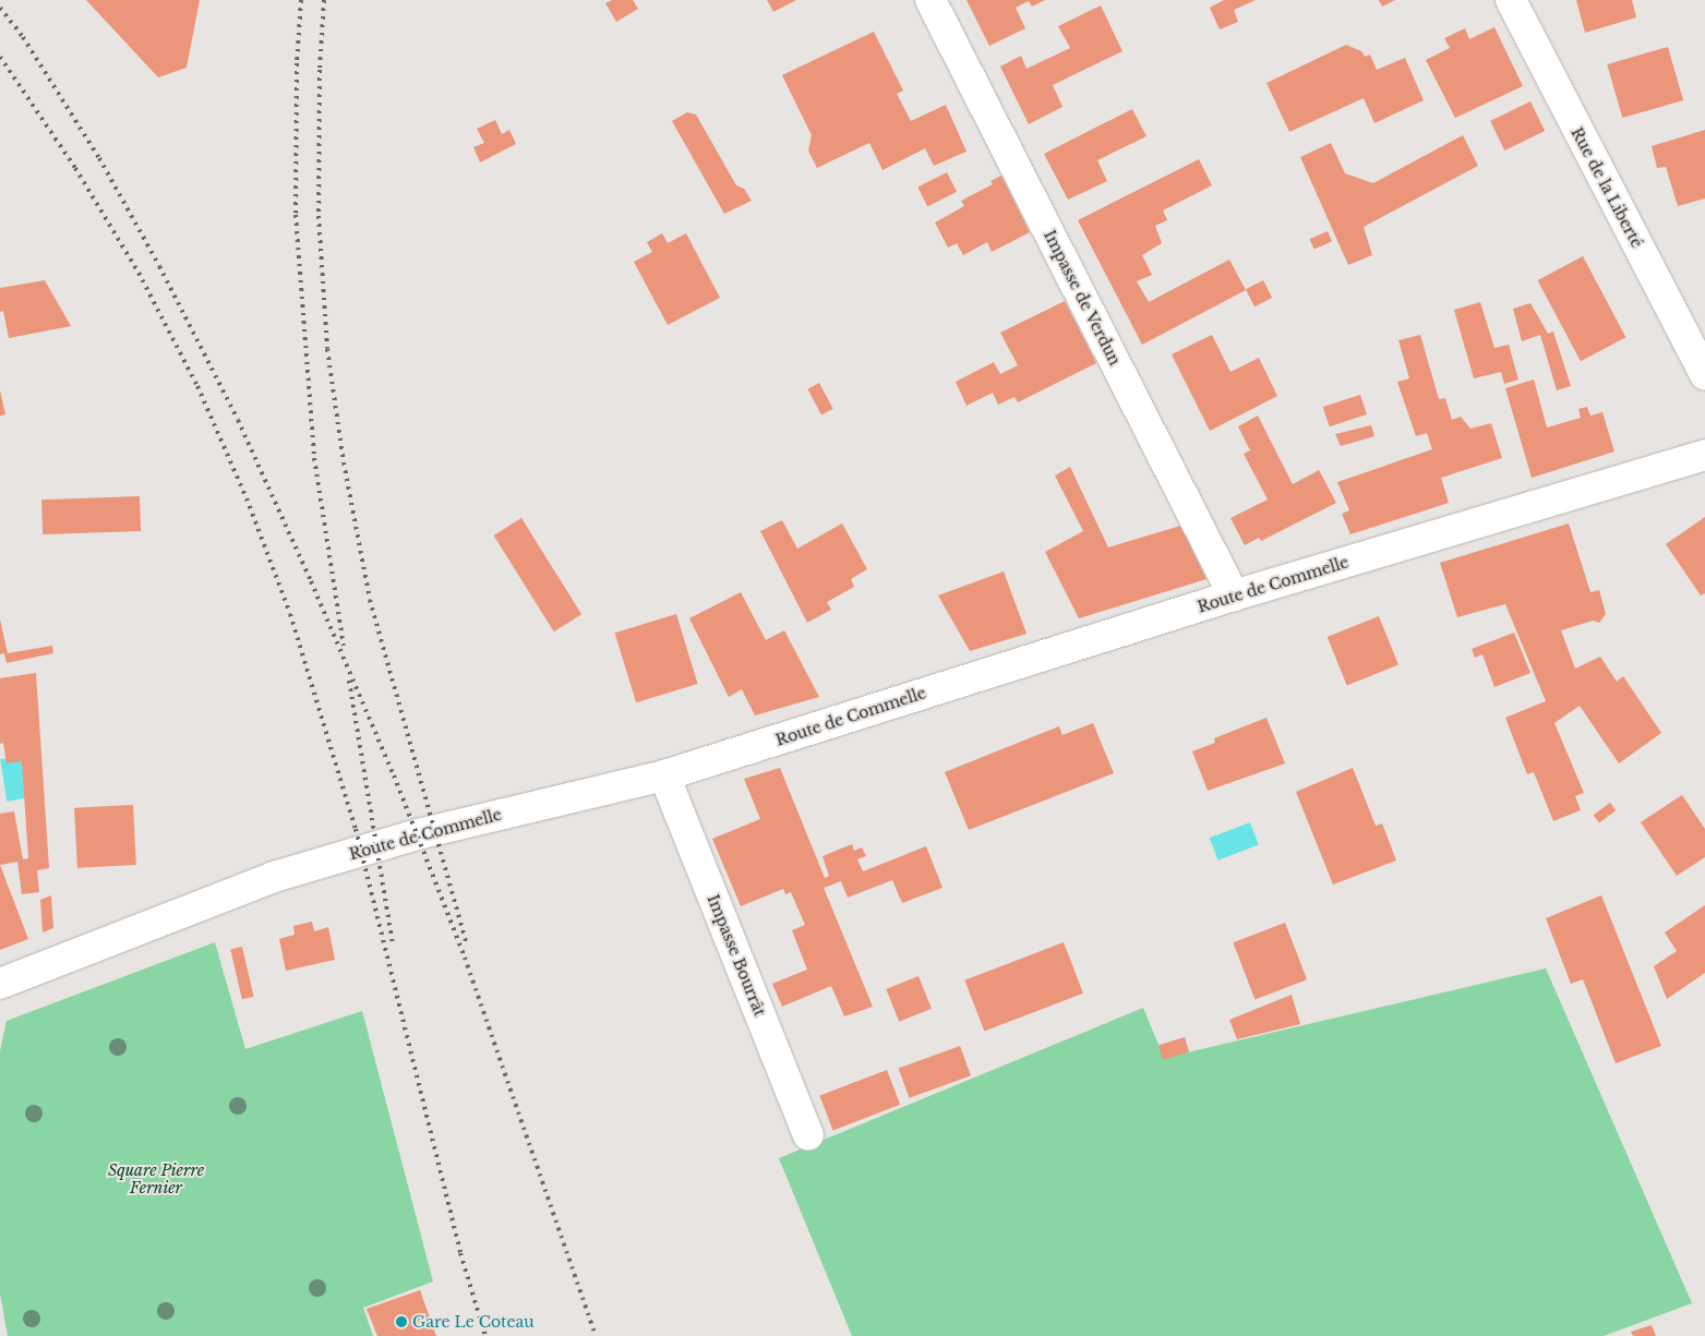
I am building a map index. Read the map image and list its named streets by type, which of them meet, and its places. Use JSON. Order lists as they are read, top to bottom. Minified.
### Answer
{"streets":{"street":["Rue de la Liberté","Impasse de Verdun","Route de Commelle","Impasse Bourrât"]},"crossings":[["Impasse de Verdun","Route de Commelle"],["Route de Commelle","Impasse Bourrât"]],"parks":["Square Pierre Fernier"],"places":["Gare Le Coteau"]}
